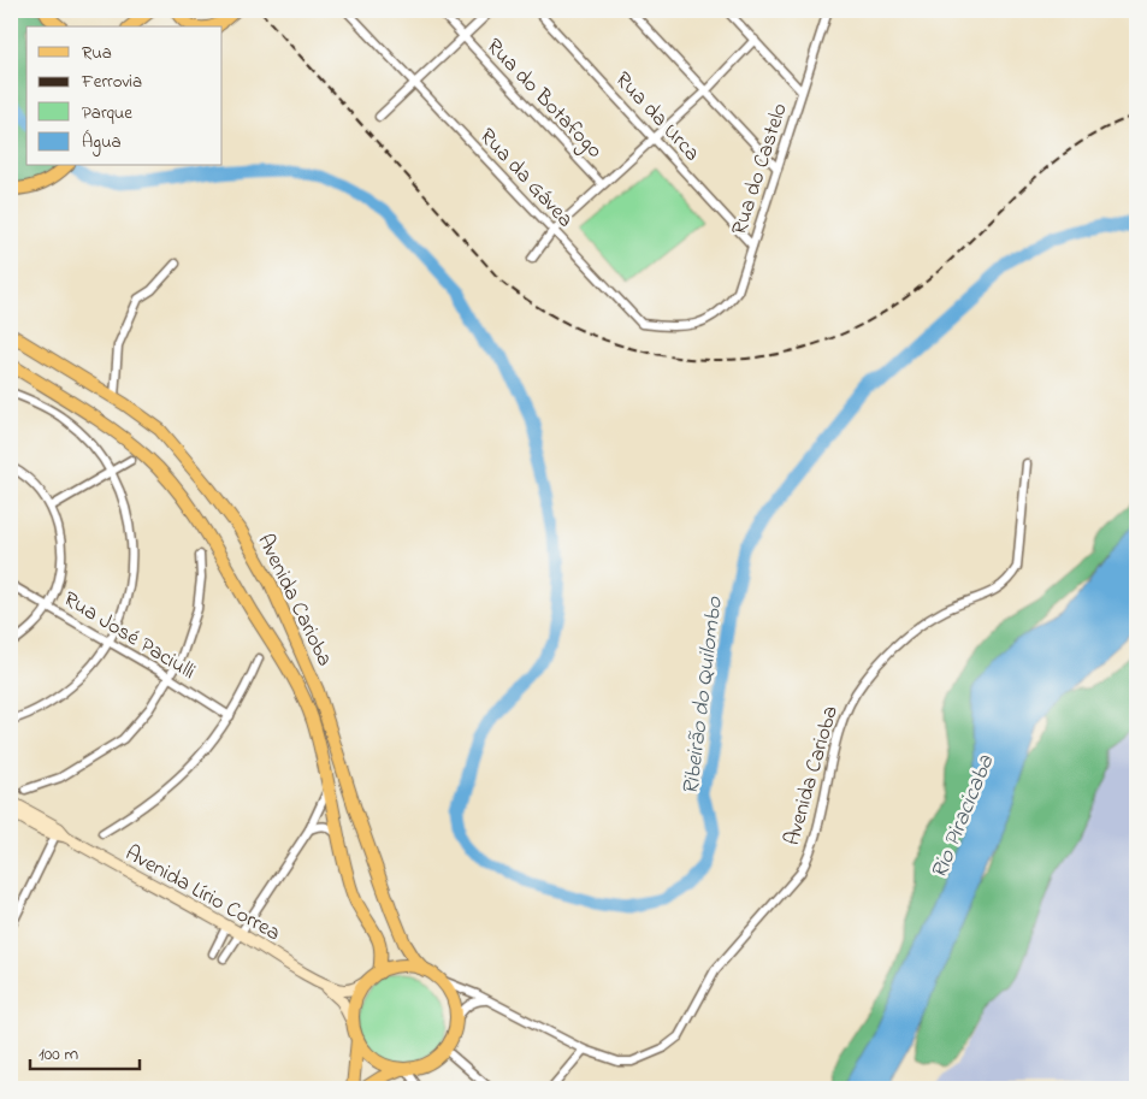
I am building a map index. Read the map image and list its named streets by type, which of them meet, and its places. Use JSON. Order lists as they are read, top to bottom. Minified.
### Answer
{"streets":{"main road":["Avenida Carioba","Avenida Lírio Correa"],"street":["Rua do Botafogo","Rua da Urca","Rua do Castelo","Rua da Gávea","Rua José Paciulli"]},"crossings":[["Rua da Urca","Rua do Castelo"],["Rua do Castelo","Rua da Gávea"],["Avenida Carioba","Avenida Lírio Correa"]],"water":["Ribeirão do Quilombo","Rio Piracicaba"],"legend":["Rua","Ferrovia","Parque","Água"],"scale_bar":"100 m"}
